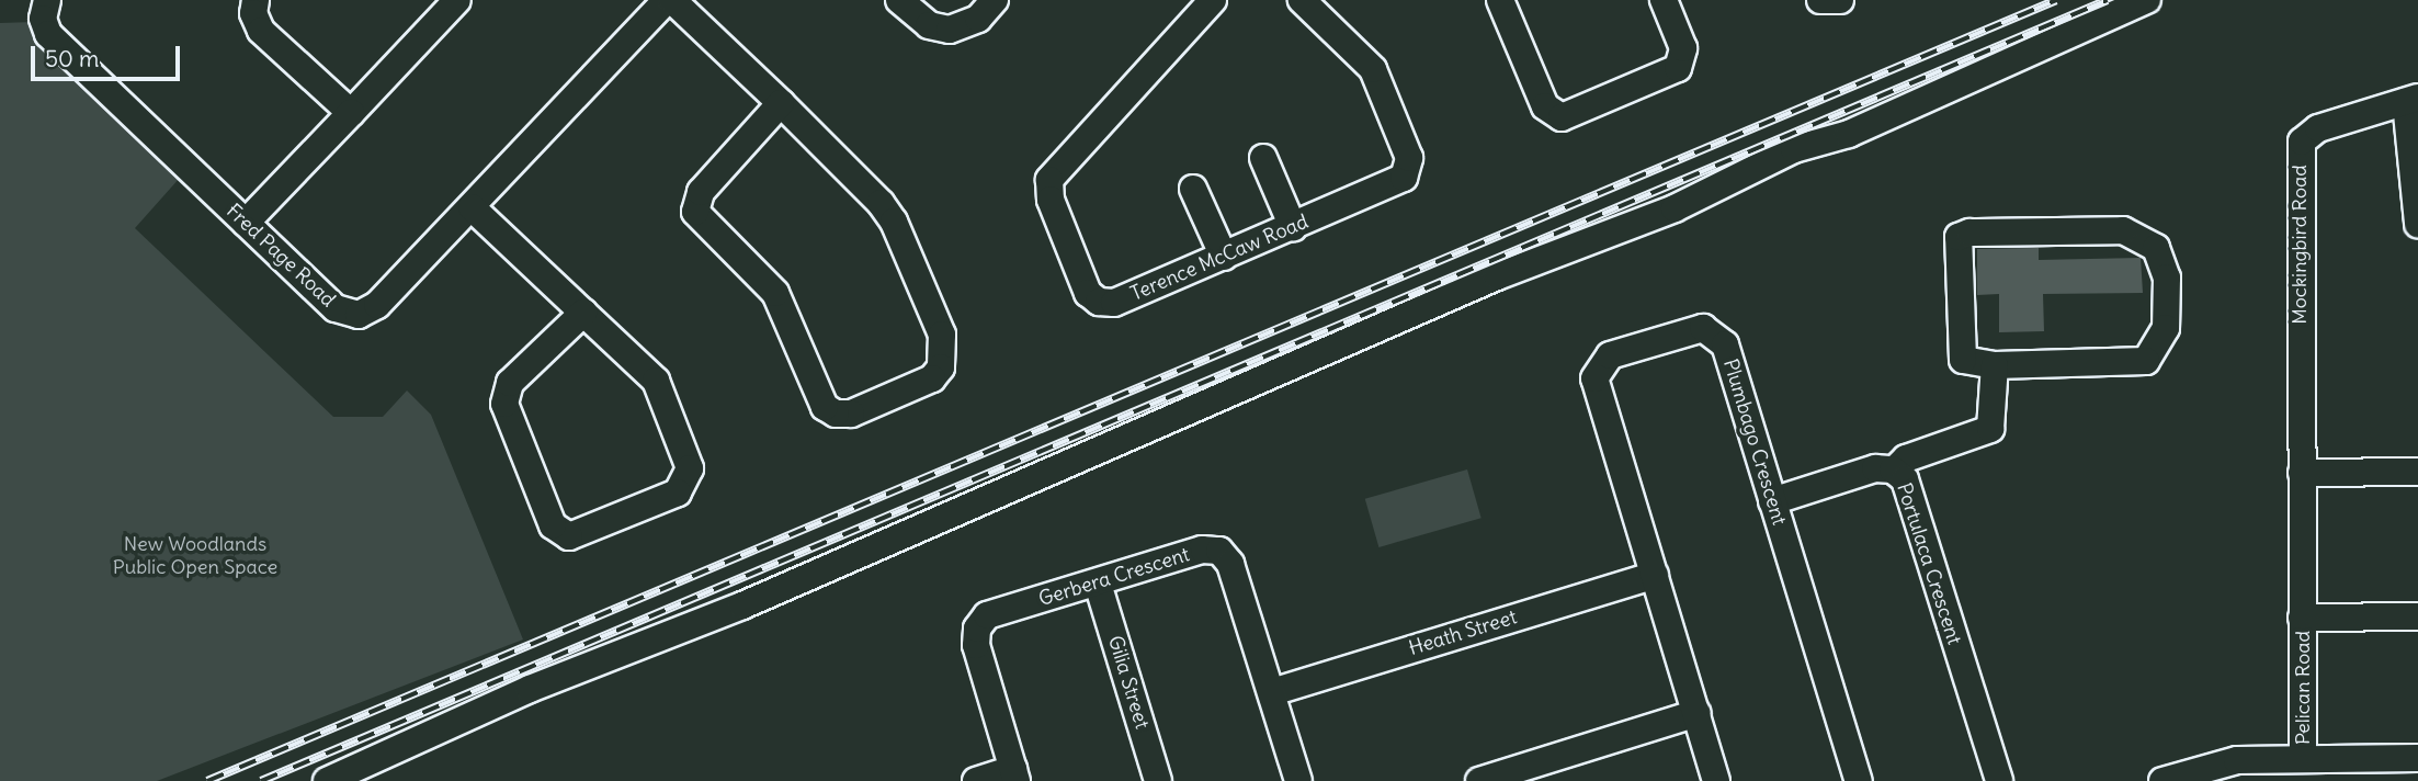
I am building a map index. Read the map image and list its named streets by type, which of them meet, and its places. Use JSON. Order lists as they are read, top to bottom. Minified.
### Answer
{"streets":{"street":["Mockingbird Road","Fred Page Road","Terence McCaw Road","Plumbago Crescent","Portulaca Crescent","Gerbera Crescent","Heath Street","Gilia Street","Pelican Road"]},"crossings":[["Mockingbird Road","Pelican Road"],["Plumbago Crescent","Portulaca Crescent"],["Plumbago Crescent","Heath Street"],["Gerbera Crescent","Heath Street"],["Gerbera Crescent","Gilia Street"]],"parks":["New Woodlands Public Open Space"],"scale_bar":"50 m"}
